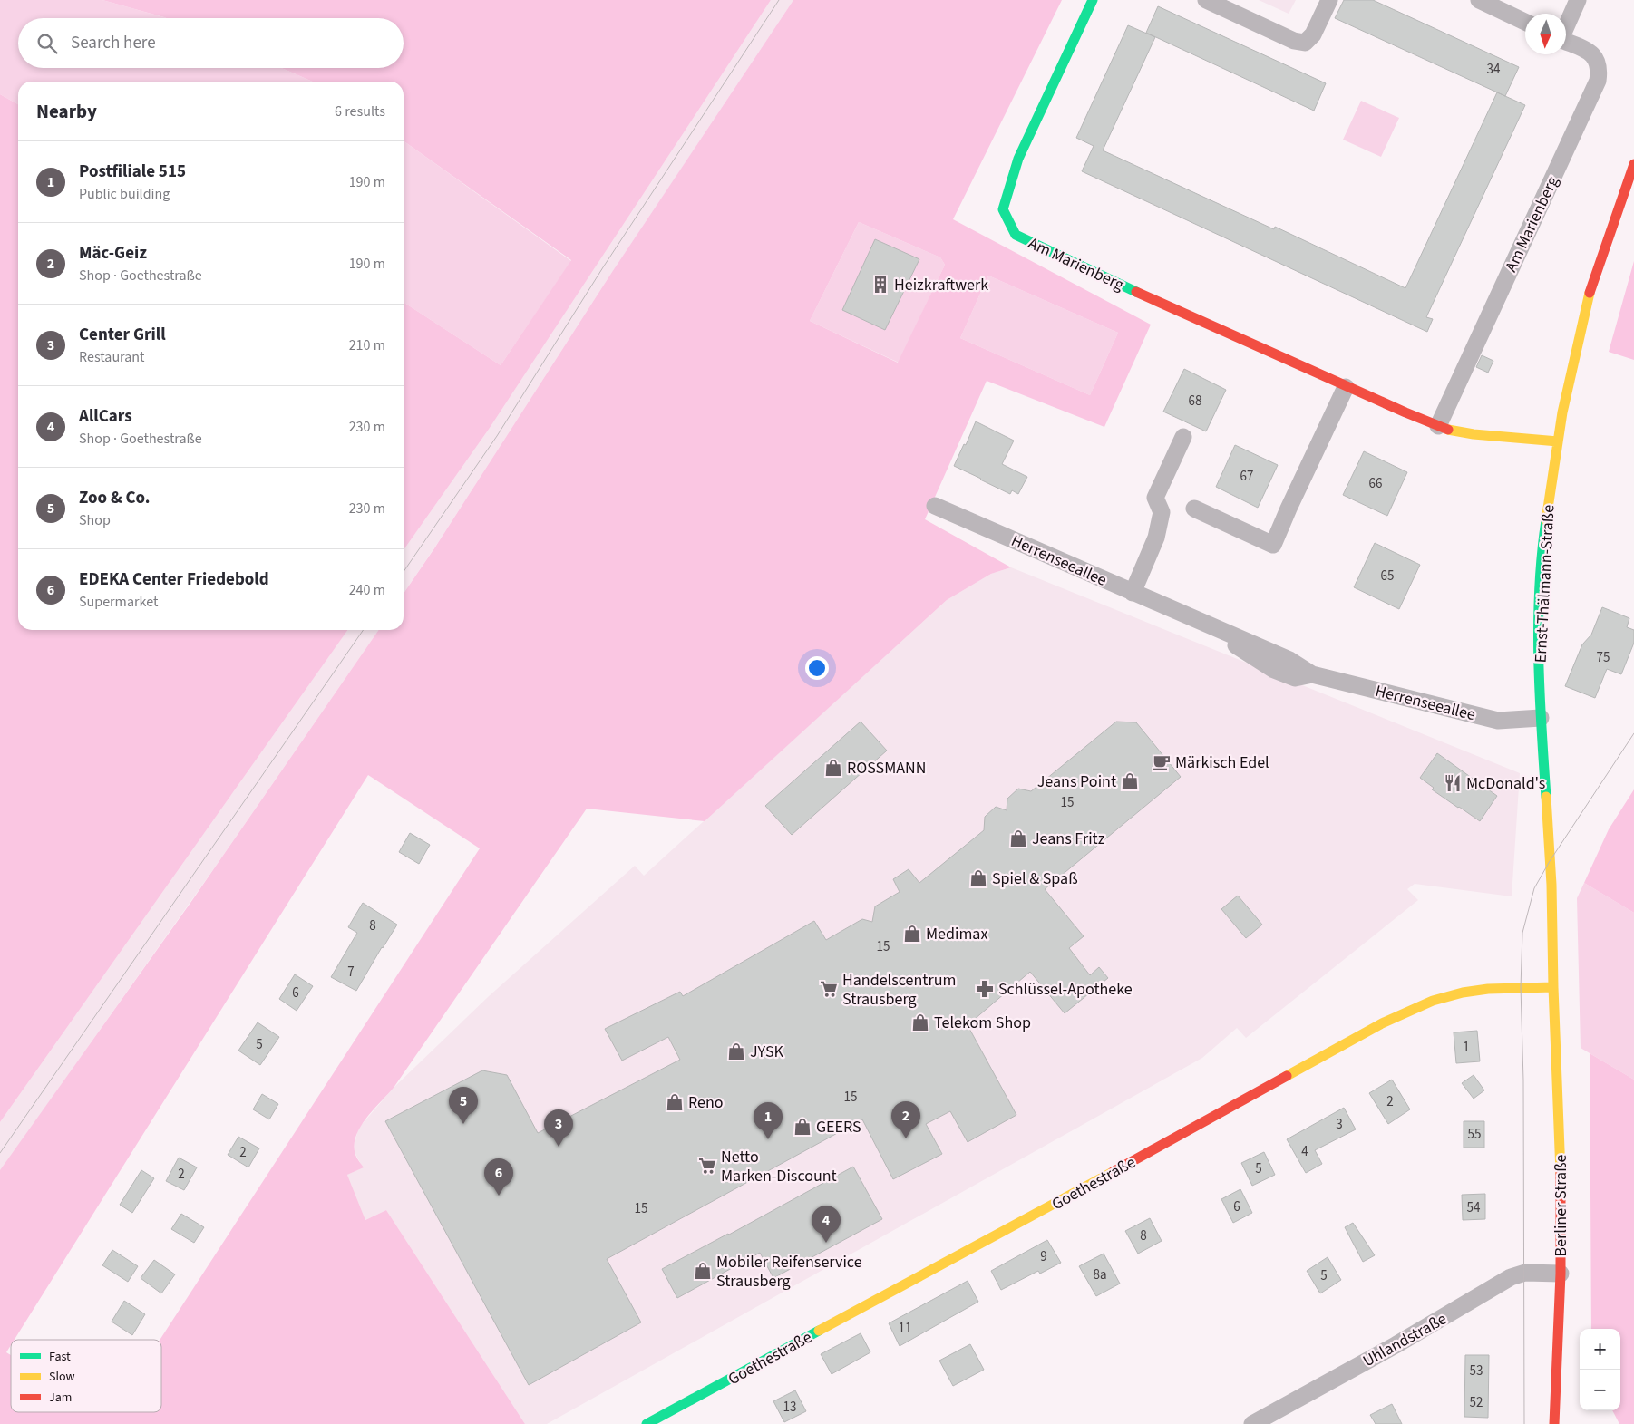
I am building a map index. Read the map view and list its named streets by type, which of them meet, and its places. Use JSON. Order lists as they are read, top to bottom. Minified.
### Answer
{"streets":{"street":["Am Marienberg","Herrenseeallee","Ernst-Thälmann-Straße","Goethestraße","Berliner Straße","Uhlandstraße"]},"crossings":[["Am Marienberg","Ernst-Thälmann-Straße"],["Herrenseeallee","Ernst-Thälmann-Straße"],["Ernst-Thälmann-Straße","Goethestraße"],["Ernst-Thälmann-Straße","Berliner Straße"],["Goethestraße","Berliner Straße"],["Berliner Straße","Uhlandstraße"]],"places":{"building":["Heizkraftwerk"],"cafe":["Märkisch Edel"],"shop":["ROSSMANN","Jeans Point","Jeans Fritz","Spiel & Spaß","Medimax","Telekom Shop","JYSK","Reno","GEERS","Mobiler Reifenservice Strausberg"],"restaurant":["McDonald's"],"supermarket":["Handelscentrum Strausberg","Netto Marken-Discount"],"pharmacy":["Schlüssel-Apotheke"]},"house_numbers":["34","68","67","66","65","75","15","8","15","7","6","5","1","15","2","3","55","4","2","5","2","6","54","15","8","9","8a","5","11","53","52","13"],"legend":["Fast","Slow","Jam"],"north":"bottom","page":{"search":"Search here","heading":["Nearby","6 results"],"list":[{"mark":"1","name":"Postfiliale 515","note":"Public building","value":"190 m"},{"mark":"2","name":"Mäc-Geiz","note":"Shop · Goethestraße","value":"190 m"},{"mark":"3","name":"Center Grill","note":"Restaurant","value":"210 m"},{"mark":"4","name":"AllCars","note":"Shop · Goethestraße","value":"230 m"},{"mark":"5","name":"Zoo & Co.","note":"Shop","value":"230 m"},{"mark":"6","name":"EDEKA Center Friedebold","note":"Supermarket","value":"240 m"}],"pins":["5","2","1","3","6","4"],"map_buttons":["+","−"]}}
